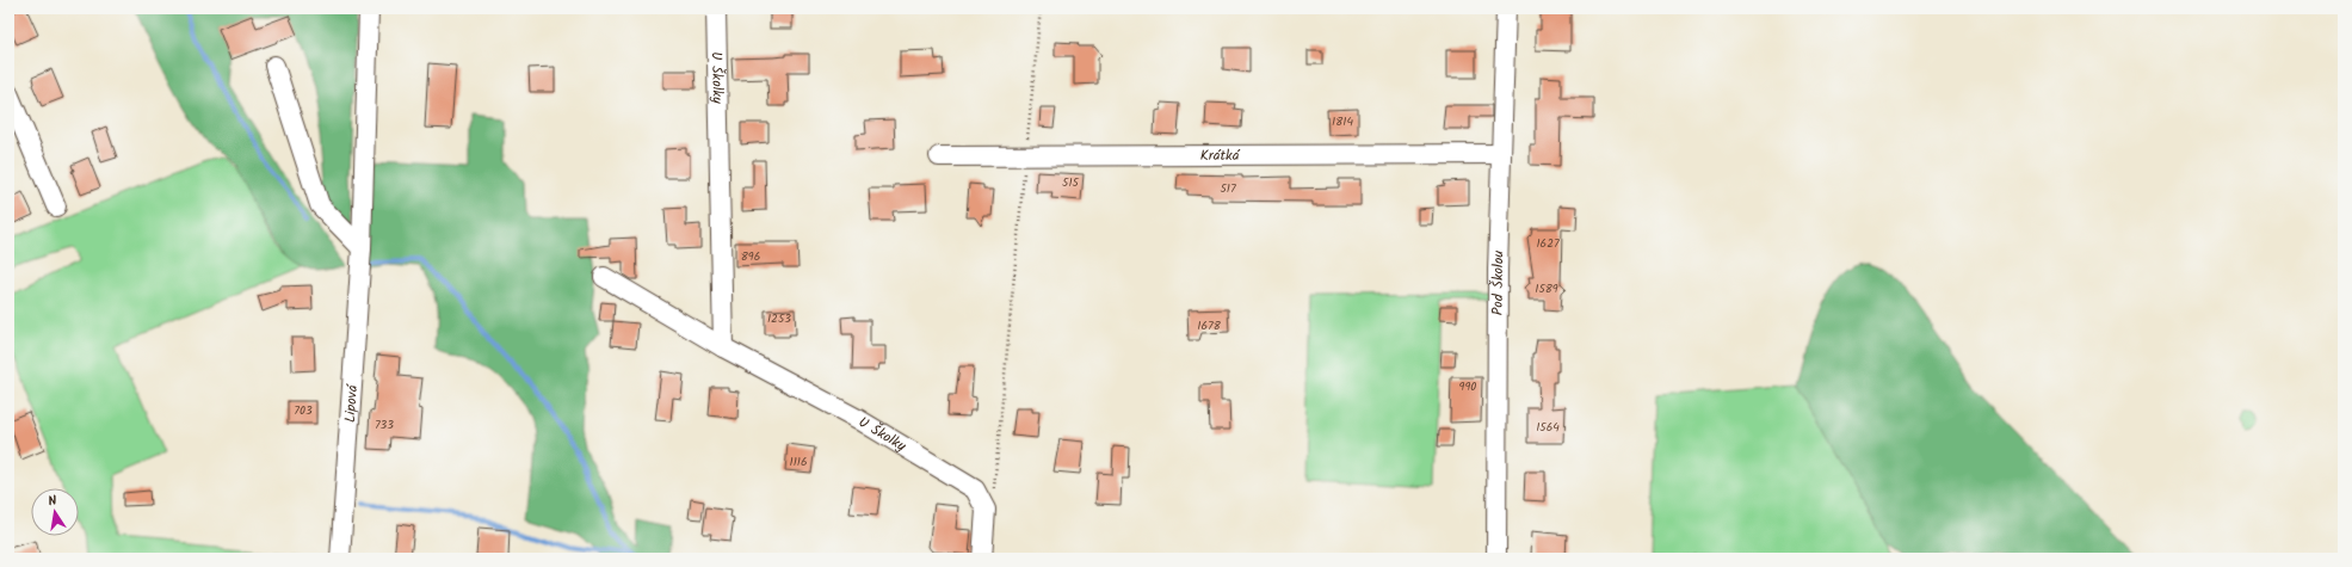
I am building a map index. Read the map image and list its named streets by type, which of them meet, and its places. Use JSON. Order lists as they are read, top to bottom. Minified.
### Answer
{"streets":{"street":["U Školky","Krátká","Pod Školou","Lipová"]},"crossings":[["Krátká","Pod Školou"]],"house_numbers":["1814","515","517","1627","896","1589","1253","1678","990","703","733","1564","1116"],"north":"top"}
